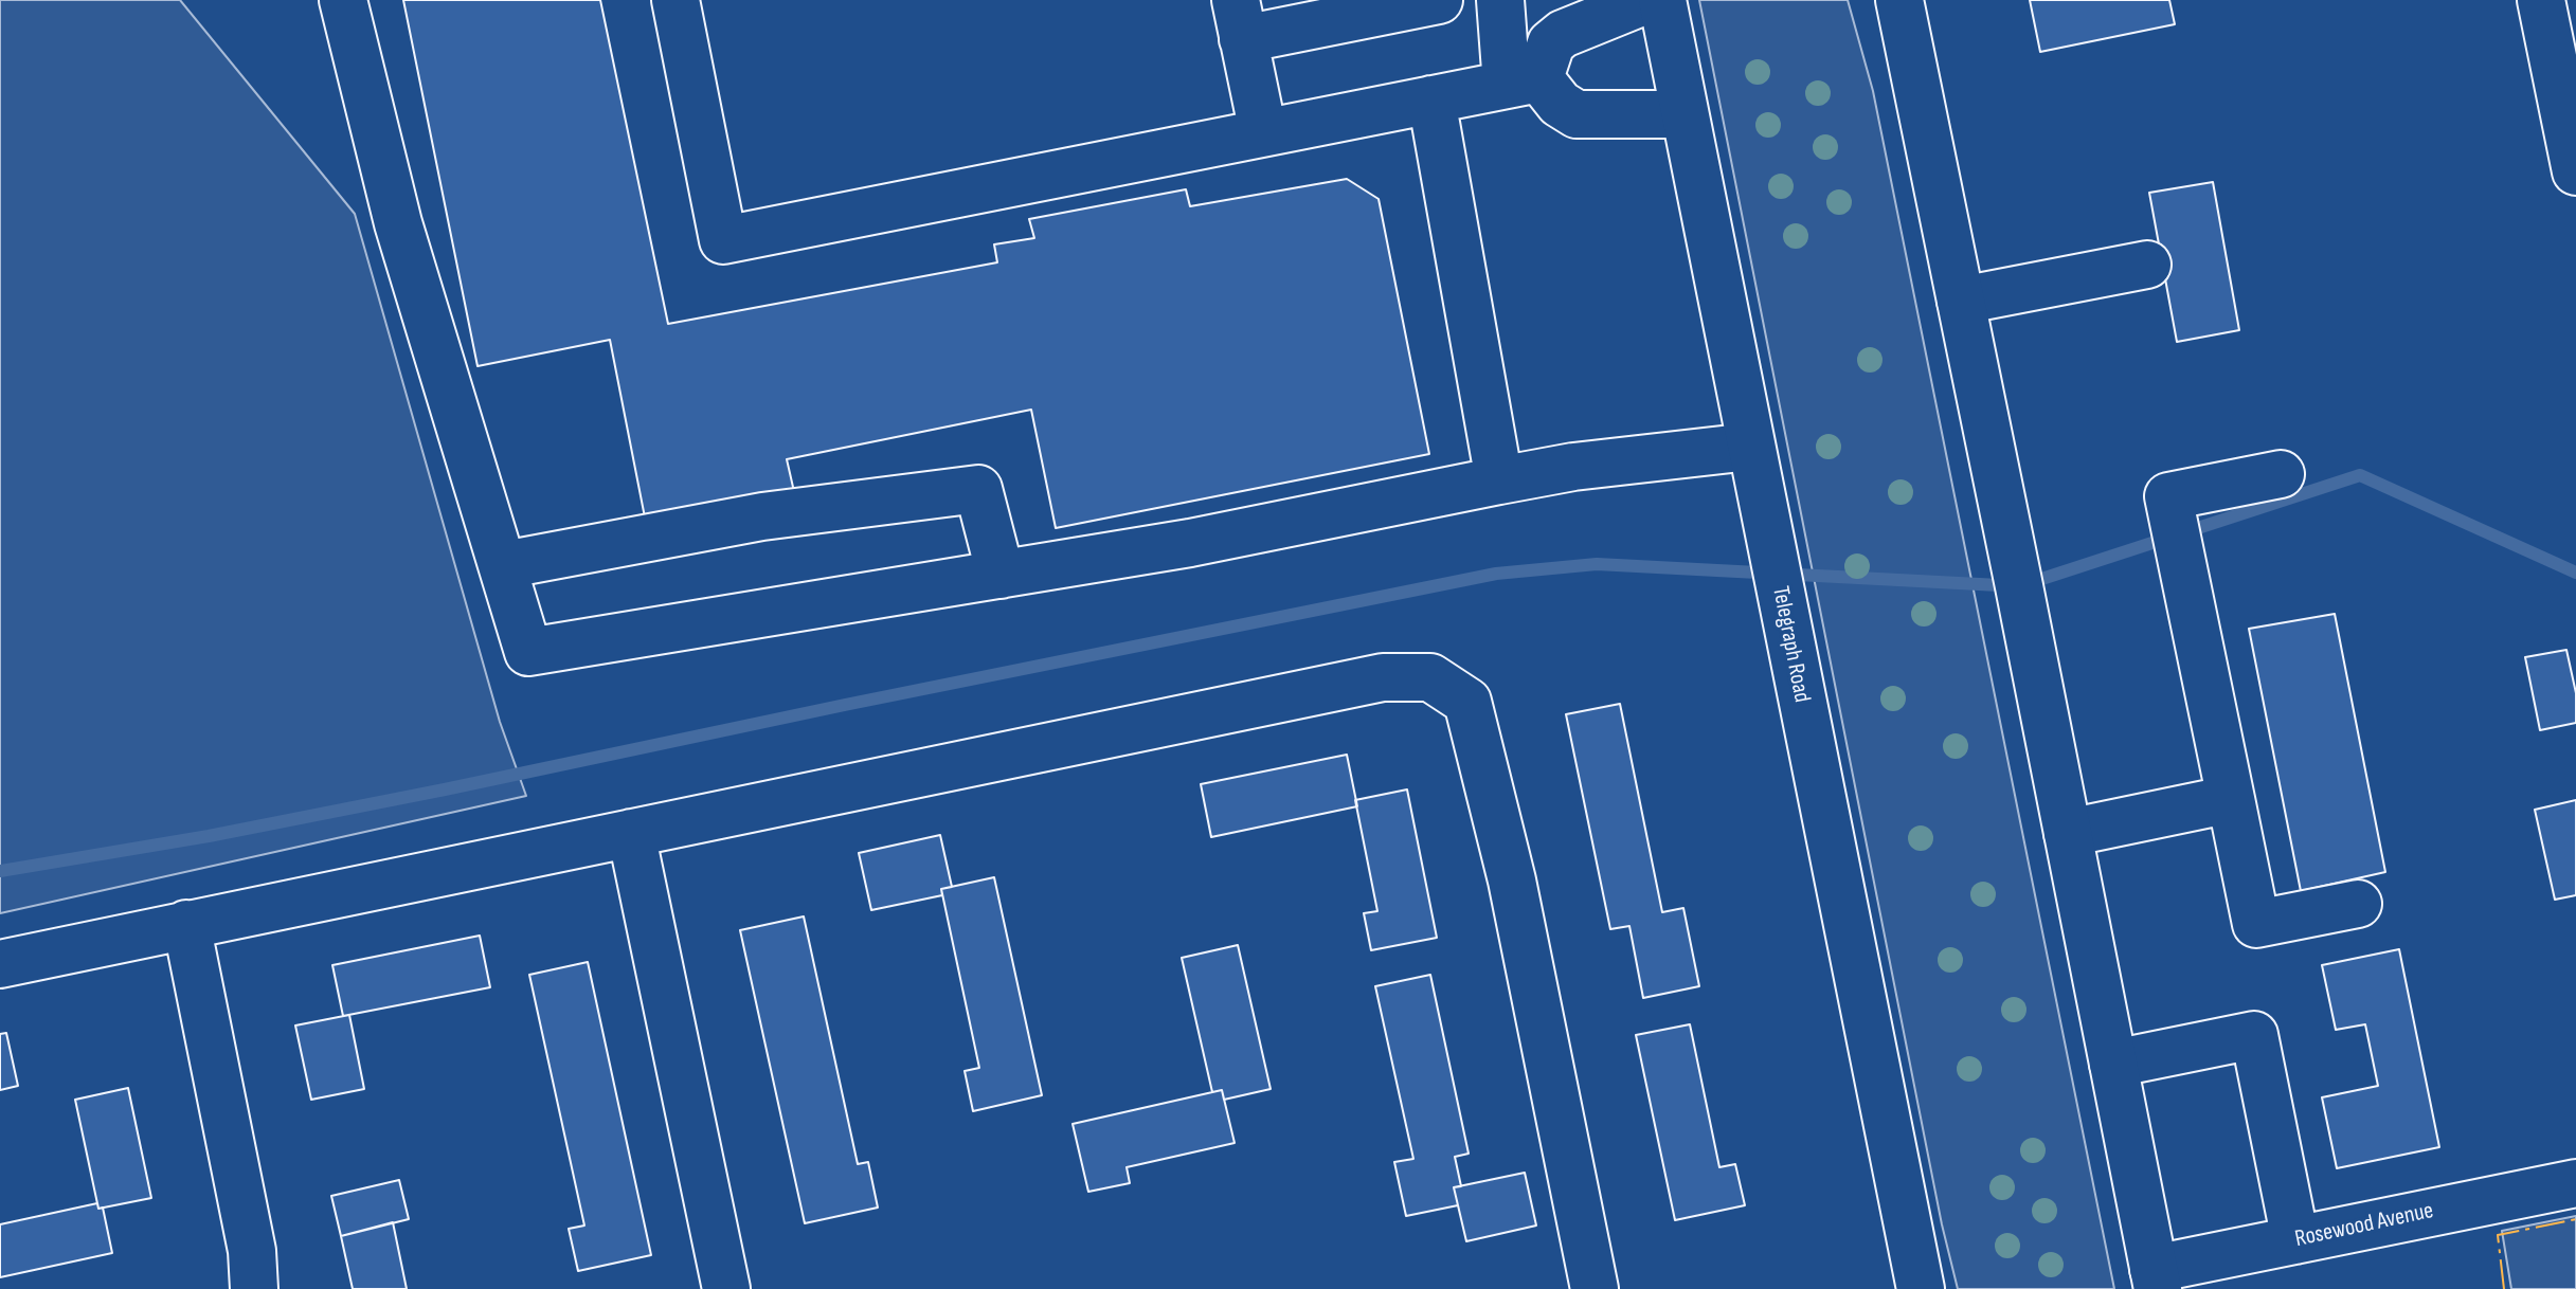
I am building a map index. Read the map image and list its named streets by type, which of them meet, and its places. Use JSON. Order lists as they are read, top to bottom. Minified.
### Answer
{"streets":{"main road":["Telegraph Road","Rosewood Avenue"]}}
